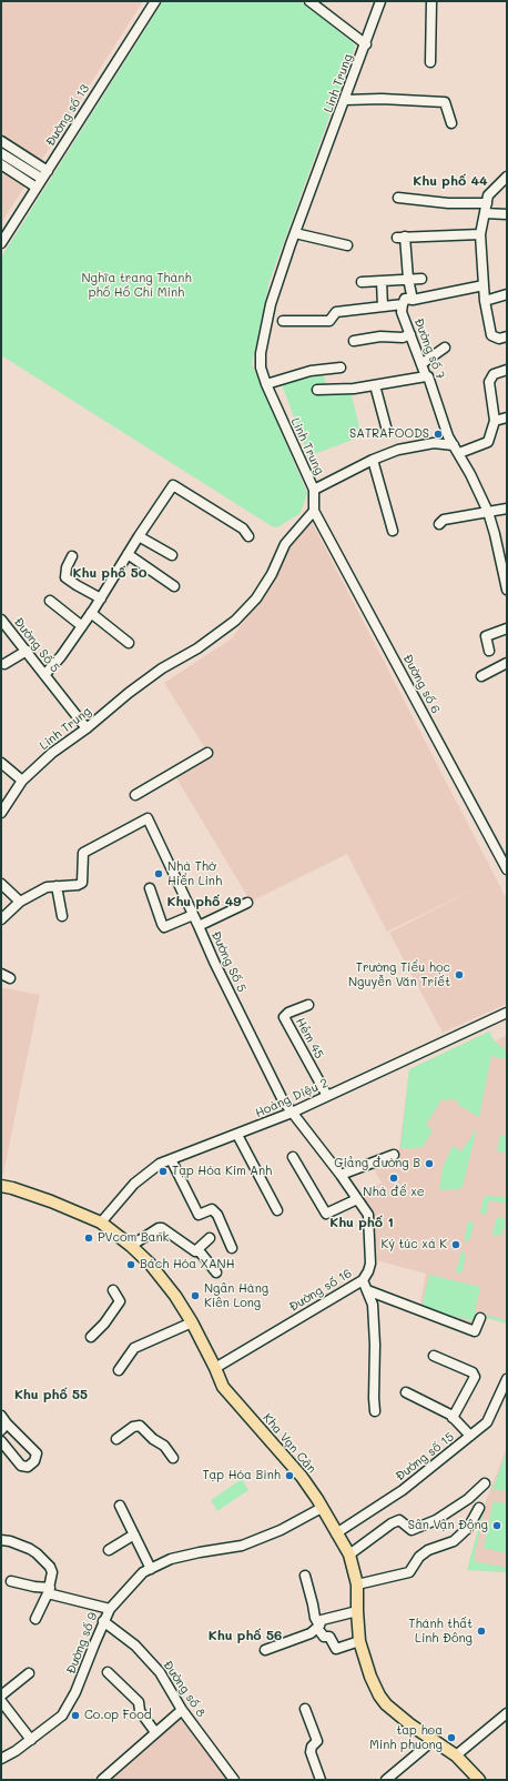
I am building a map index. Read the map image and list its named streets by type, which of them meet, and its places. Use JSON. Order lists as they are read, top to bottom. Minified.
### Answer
{"streets":{"main road":["Kha Vạn Cân"],"street":["Linh Trung","Đường số 13","Đường số 7","Đường Số 5","Đường số 6","Hẻm 45","Hoàng Diệu 2","Đường số 16","Đường số 15","Đường số 9","Đường số 8"]},"crossings":[["Linh Trung","Đường Số 5"],["Linh Trung","Đường số 6"],["Đường Số 5","Hoàng Diệu 2"],["Đường Số 5","Đường số 16"],["Hẻm 45","Hoàng Diệu 2"],["Hoàng Diệu 2","Đường số 16"],["Hoàng Diệu 2","Kha Vạn Cân"],["Đường số 16","Kha Vạn Cân"],["Kha Vạn Cân","Đường số 15"],["Kha Vạn Cân","Đường số 9"],["Đường số 9","Đường số 8"]],"districts":["Khu phố 44","Khu phố 50","Khu phố 49","Khu phố 1","Khu phố 55","Khu phố 56"],"parks":["Nghĩa trang Thành phố Hồ Chí Minh"],"places":["SATRAFOODS","Nhà Thờ Hiển Linh","Trường Tiểu học Nguyễn Văn Triết","Giảng đường B","Tạp Hóa Kim Anh","Nhà để xe","PVcom Bank","Ký túc xá K","Bách Hóa XANH","Ngân Hàng Kiên Long","Tạp Hóa Bình","Sân Vận Động","Thánh thất Linh Đông","Co.op Food","tap hoa Minh phuong"]}
